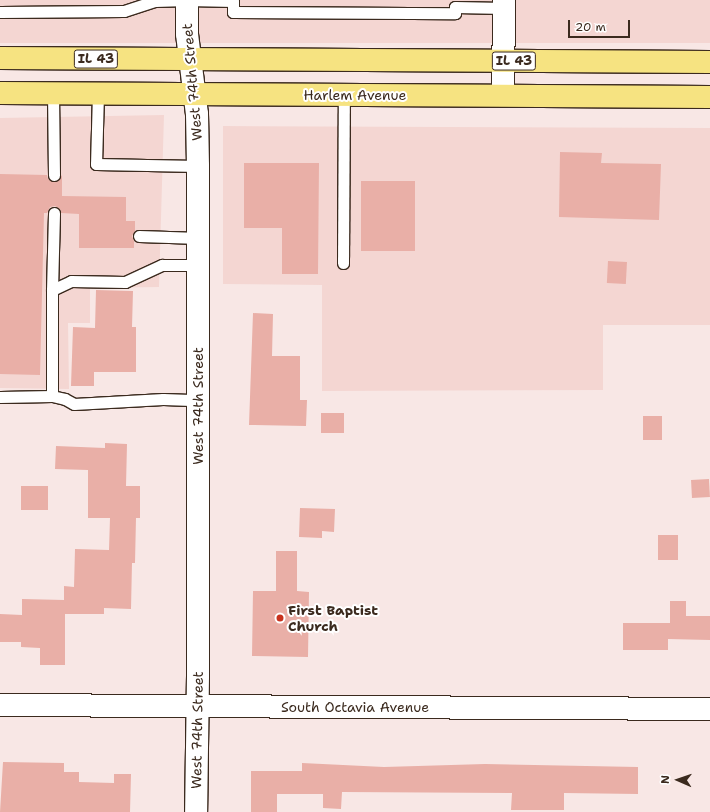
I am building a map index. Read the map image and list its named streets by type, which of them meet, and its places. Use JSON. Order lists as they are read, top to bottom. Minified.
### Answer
{"streets":{"main road":["IL 43","Harlem Avenue"],"street":["West 74th Street","South Octavia Avenue"]},"crossings":[["IL 43","West 74th Street"],["West 74th Street","Harlem Avenue"],["West 74th Street","South Octavia Avenue"]],"places":["First Baptist Church"],"scale_bar":"20 m","north":"left"}
